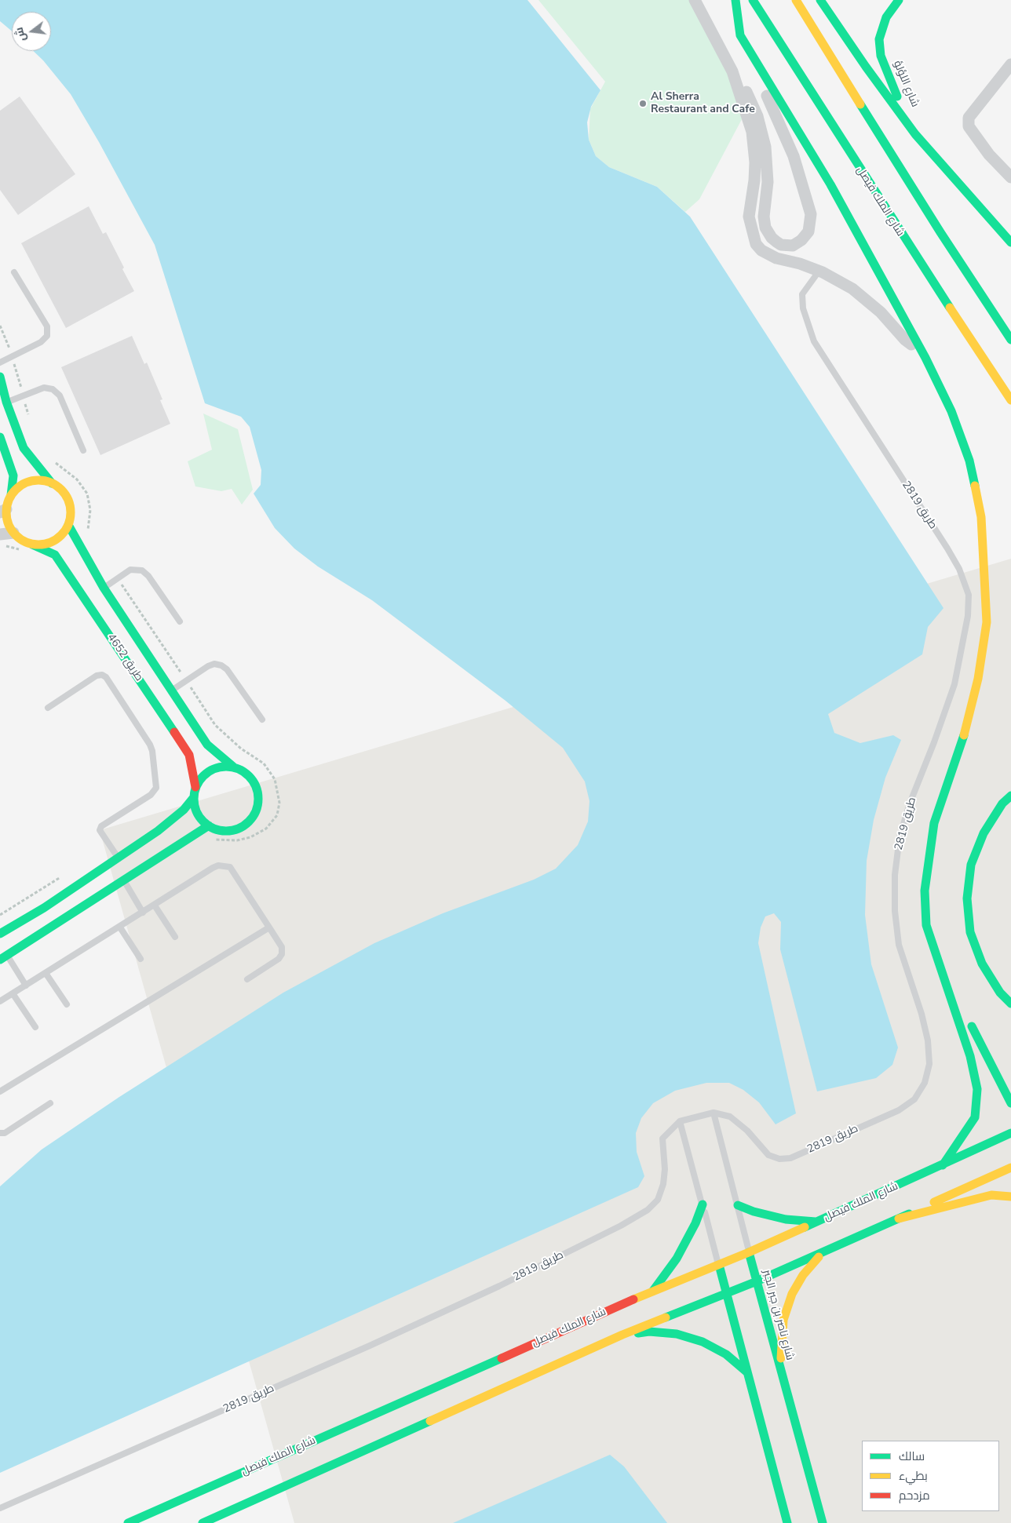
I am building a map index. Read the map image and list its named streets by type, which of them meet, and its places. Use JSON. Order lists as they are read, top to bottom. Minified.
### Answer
{"streets":{"main road":["شارع اللؤلؤ","شارع الملك فيصل","طريق 4652","شارع ناصر بن جبر الجبر"],"lane":["طريق 2819"]},"crossings":[["شارع الملك فيصل","شارع ناصر بن جبر الجبر"],["طريق 2819","شارع ناصر بن جبر الجبر"]],"places":["Al Sherra Restaurant and Cafe"],"legend":["سالك","بطيء","مزدحم"],"north":"left"}
